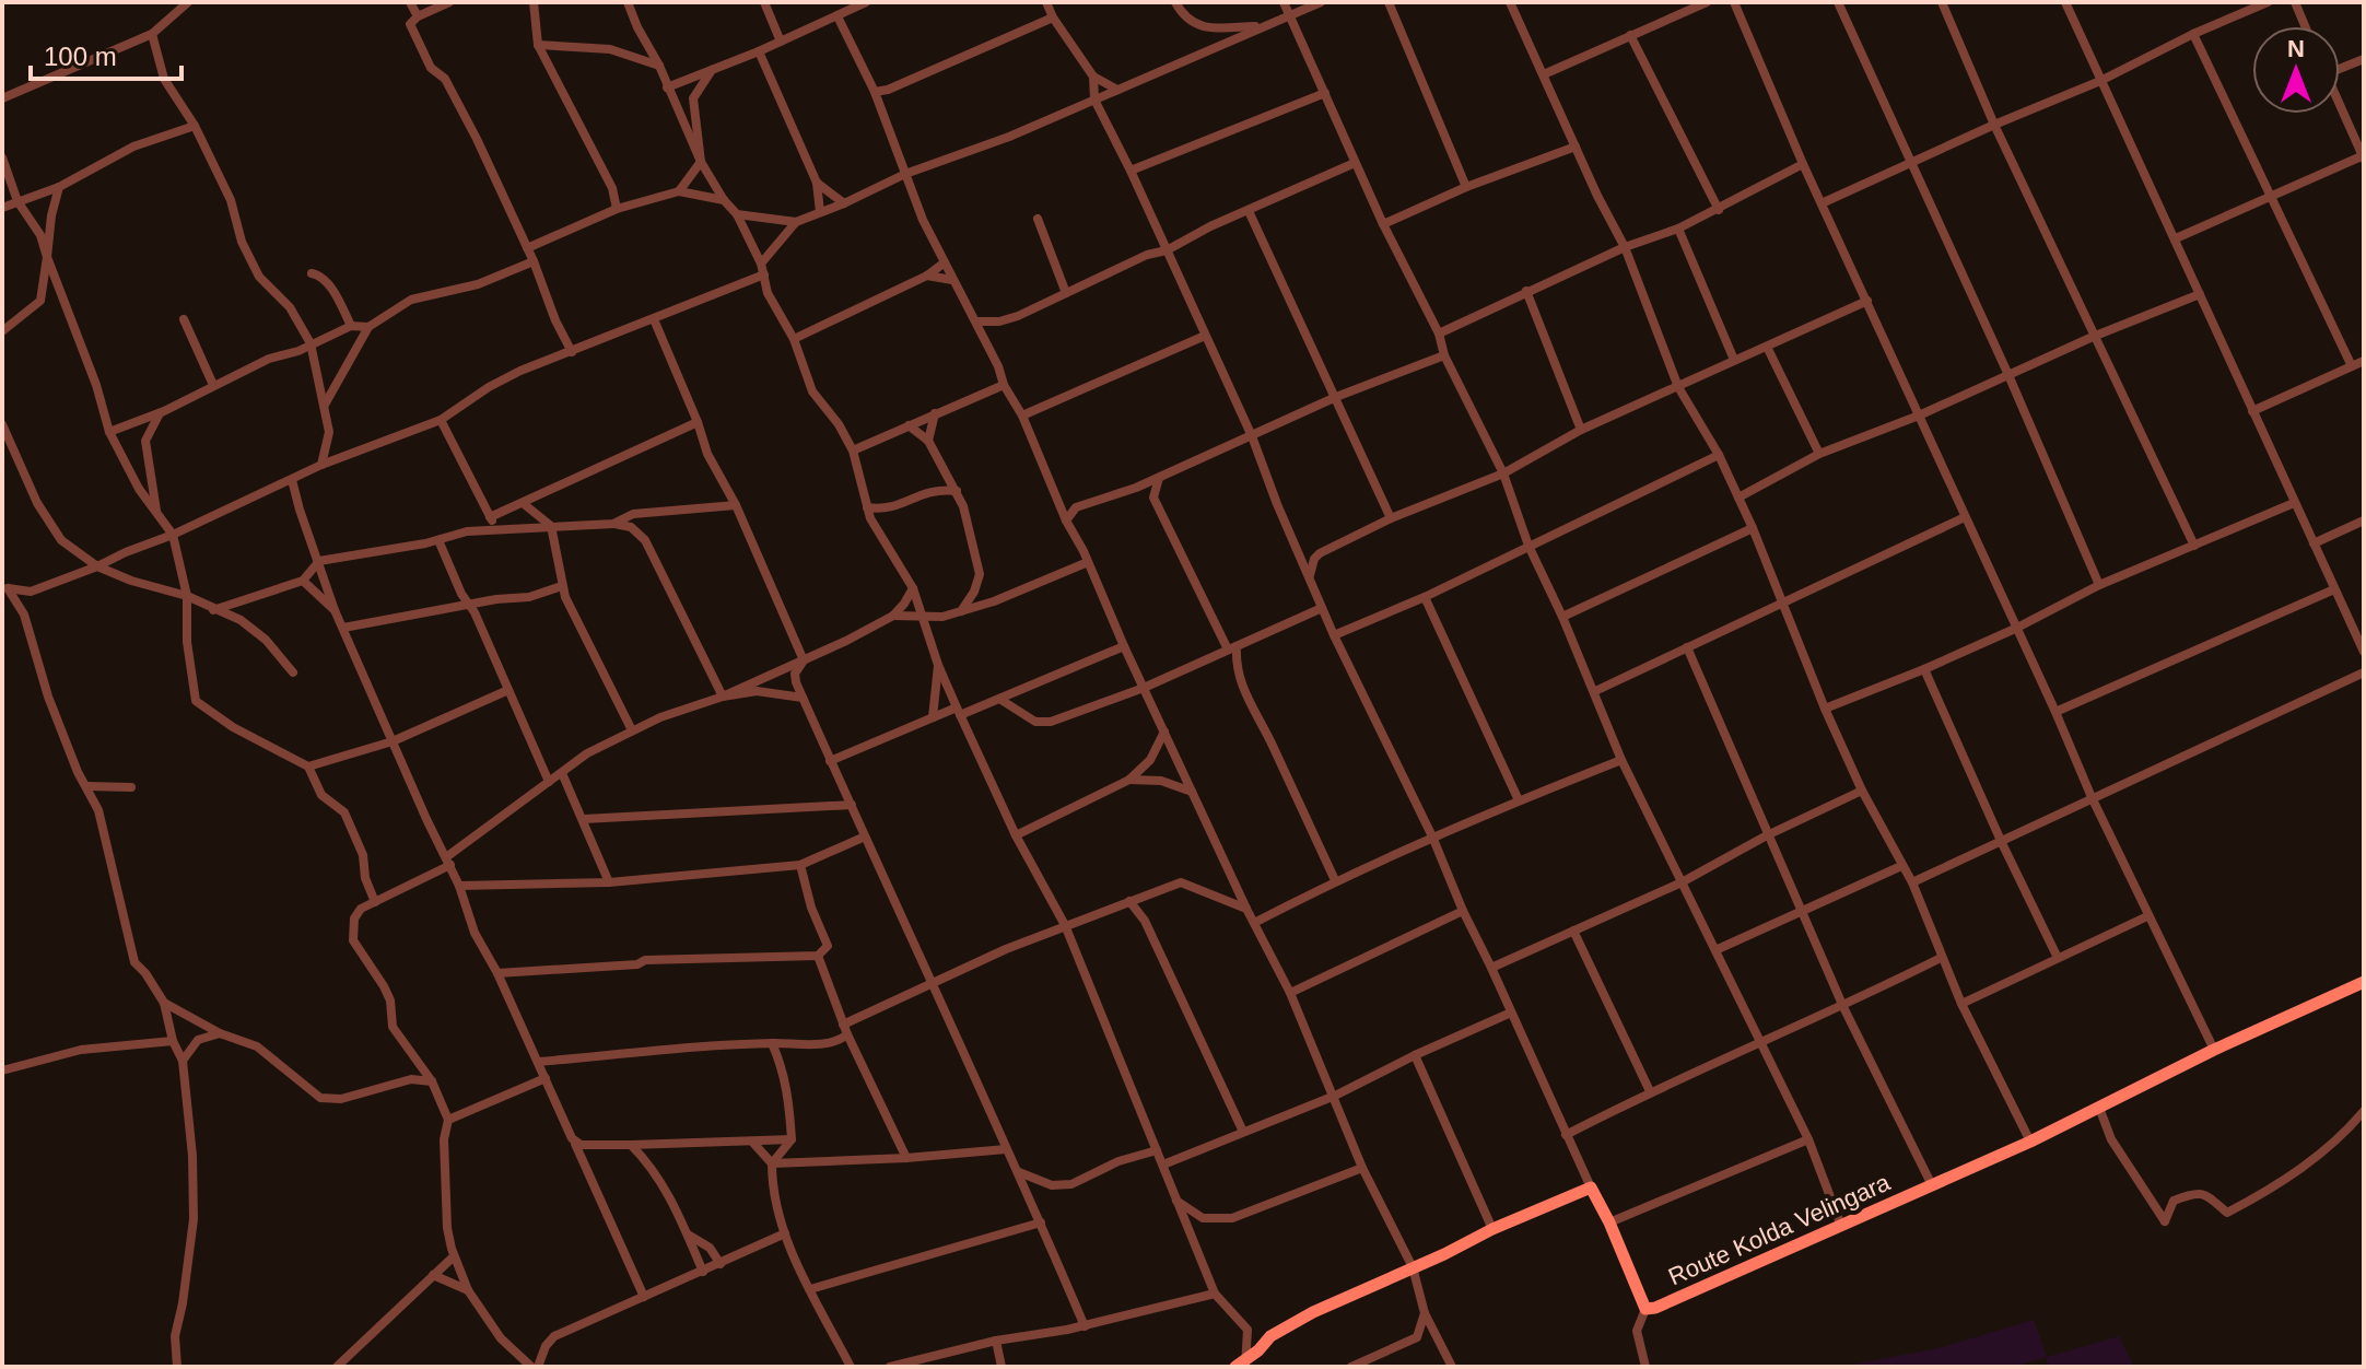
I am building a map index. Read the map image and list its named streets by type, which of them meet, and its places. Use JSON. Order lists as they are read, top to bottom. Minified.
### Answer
{"streets":{"main road":["Route Kolda Velingara"]},"scale_bar":"100 m","north":"top"}
